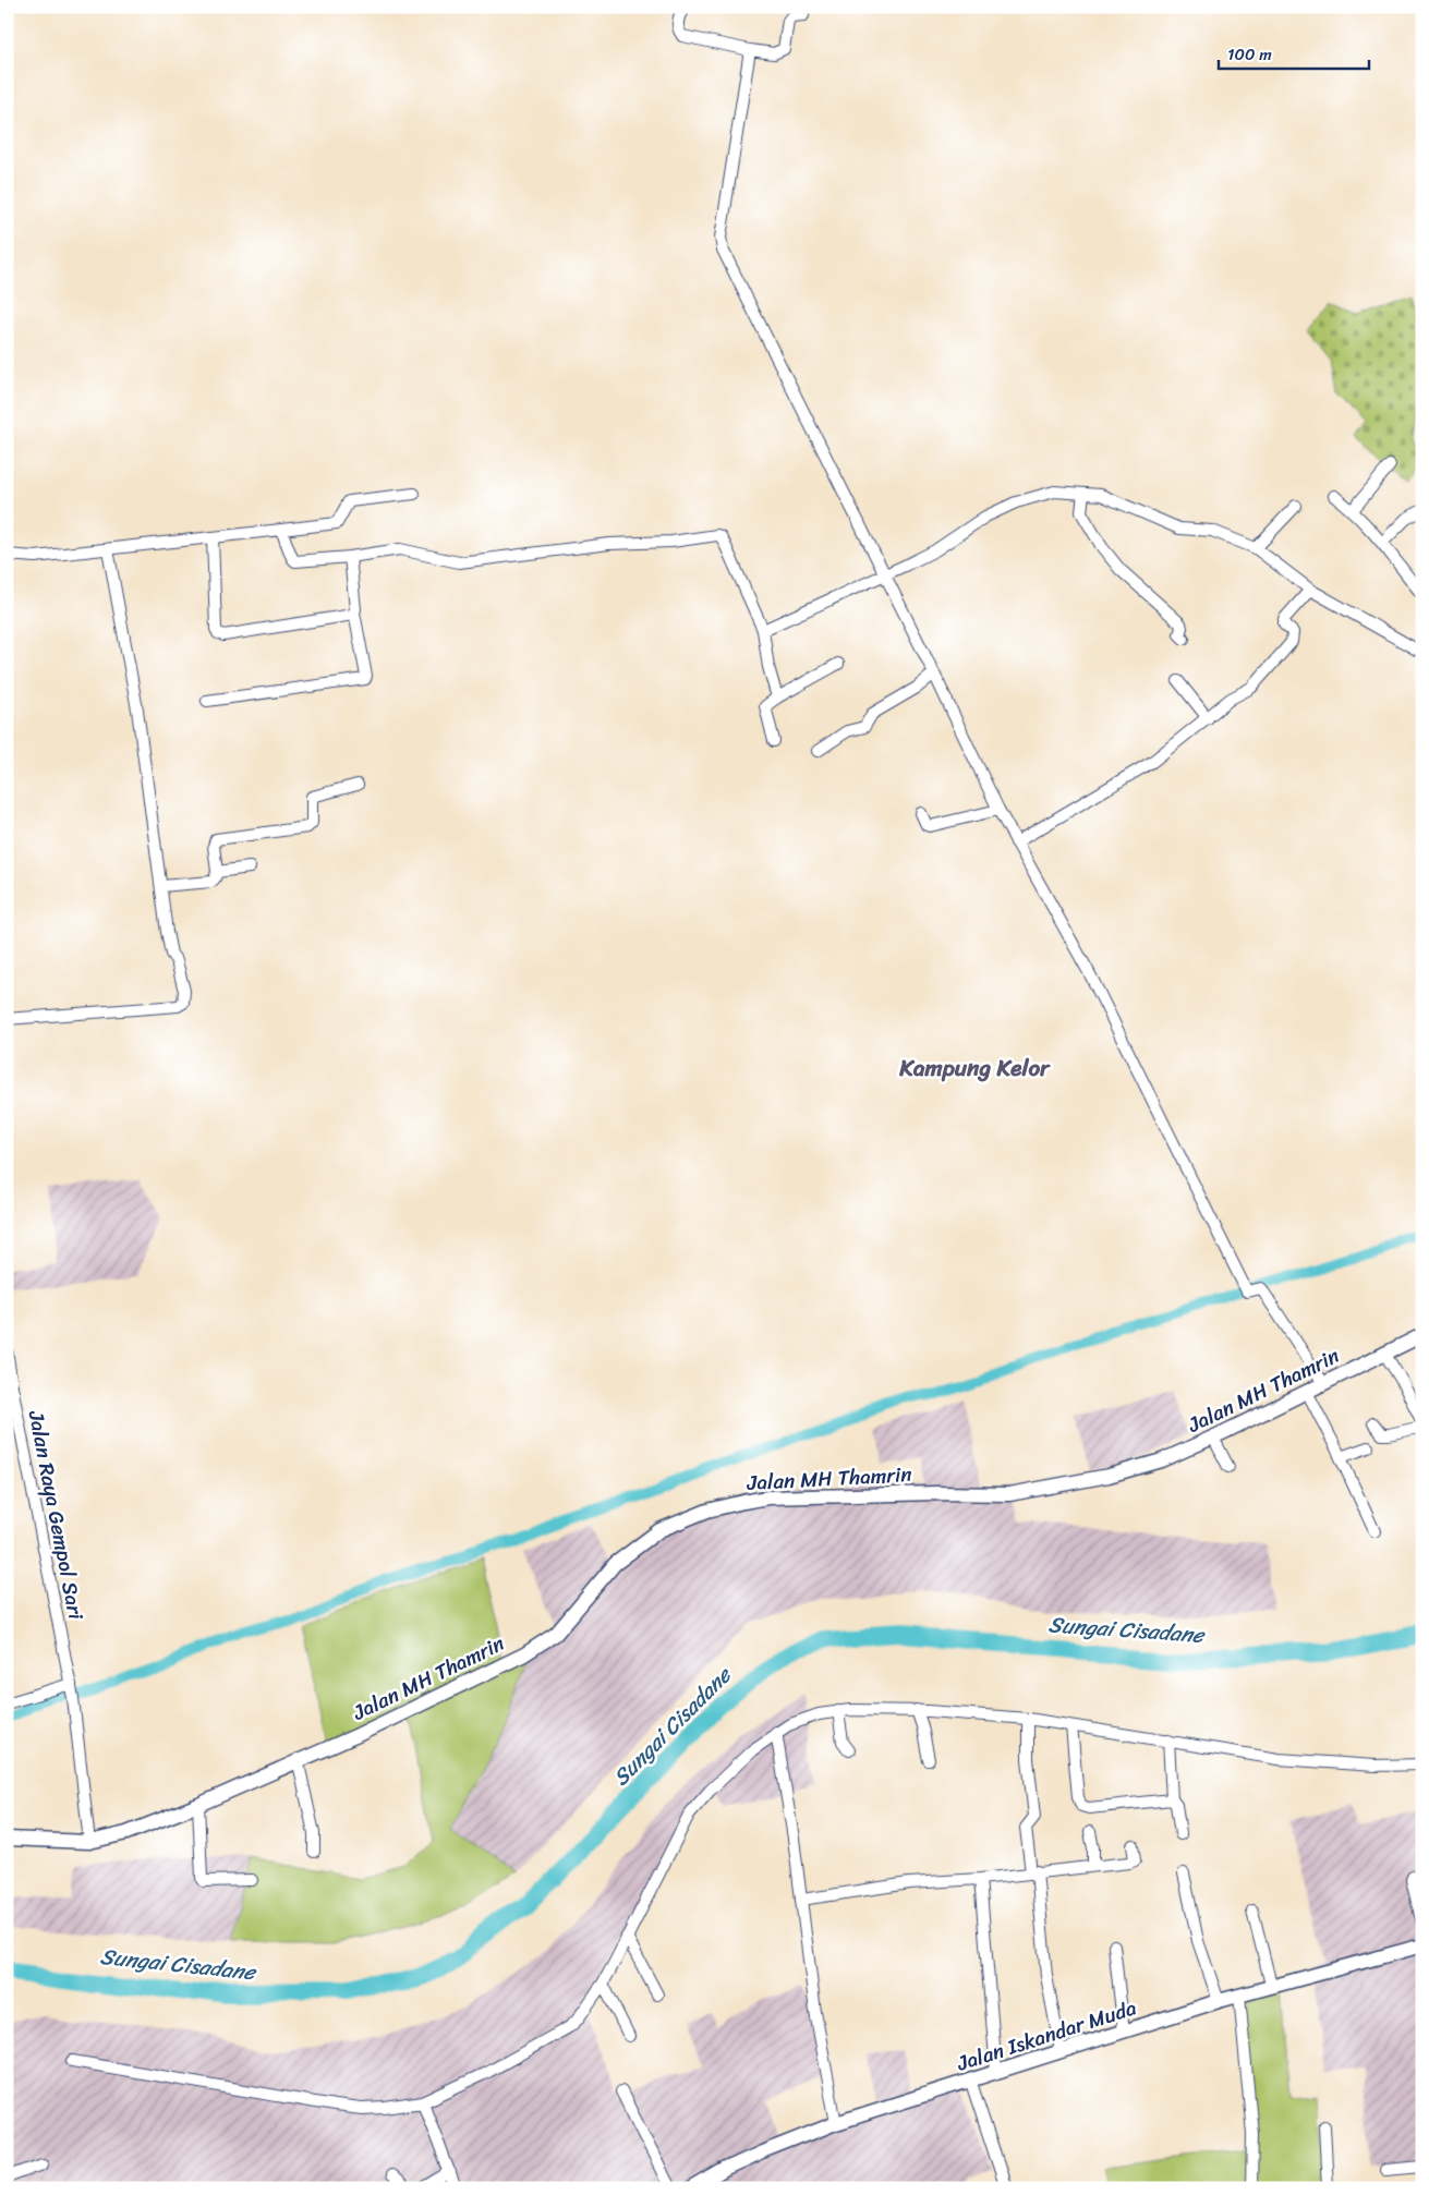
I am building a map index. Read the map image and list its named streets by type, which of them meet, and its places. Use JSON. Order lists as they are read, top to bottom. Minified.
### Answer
{"streets":{"street":["Jalan MH Thamrin","Jalan Raya Gempol Sari","Jalan Iskandar Muda"]},"crossings":[["Jalan MH Thamrin","Jalan Raya Gempol Sari"]],"districts":["Kampung Kelor"],"water":["Sungai Cisadane"],"scale_bar":"100 m"}
